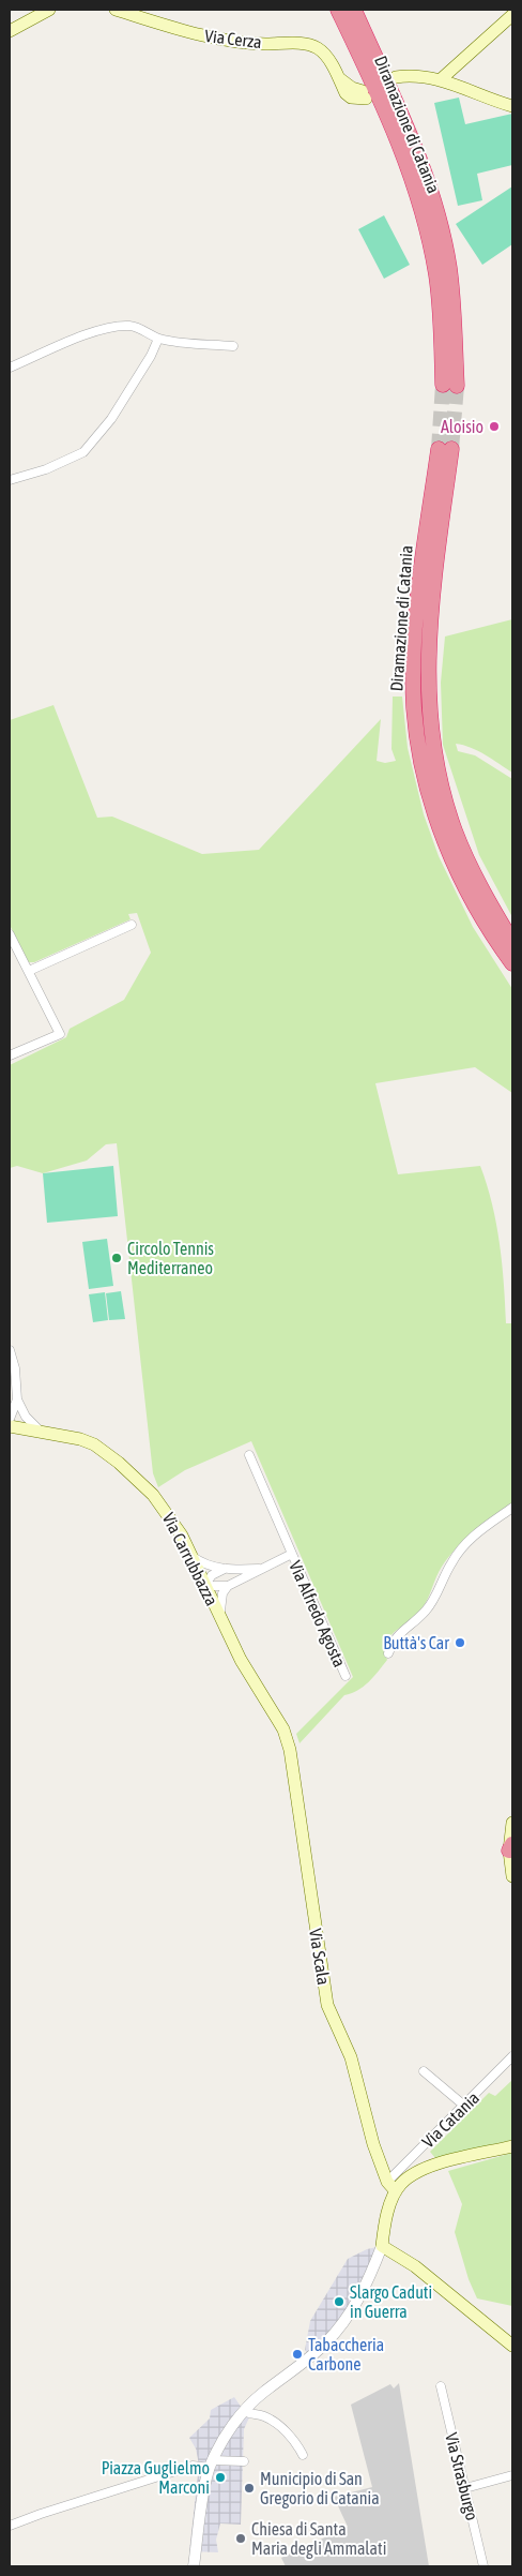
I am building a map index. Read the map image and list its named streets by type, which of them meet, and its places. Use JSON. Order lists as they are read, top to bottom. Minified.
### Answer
{"streets":{"highway":["Diramazione di Catania"],"main road":["Via Cerza","Via Carrubbazza","Via Scala","Via Catania"],"street":["Via Alfredo Agosta","Via Strasburgo"]},"crossings":[["Via Carrubbazza","Via Scala"],["Via Scala","Via Catania"]],"places":["Aloisio","Circolo Tennis Mediterraneo","Buttà's Car","Slargo Caduti in Guerra","Tabaccheria Carbone","Piazza Guglielmo Marconi","Municipio di San Gregorio di Catania","Chiesa di Santa Maria degli Ammalati"]}
